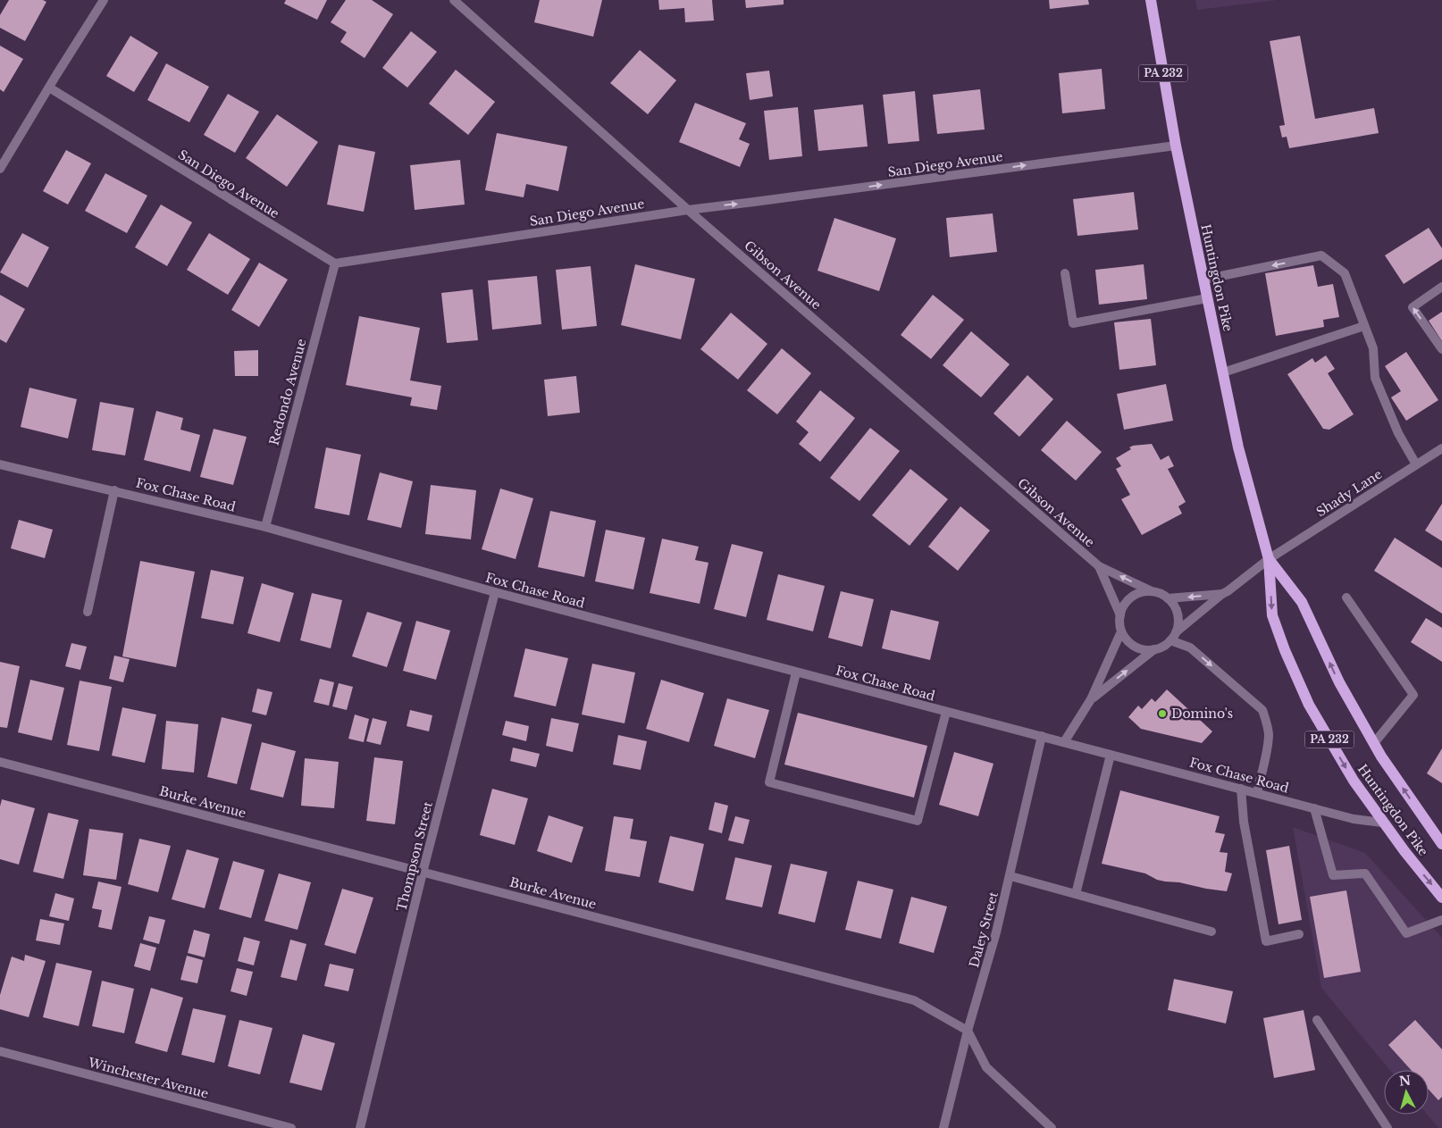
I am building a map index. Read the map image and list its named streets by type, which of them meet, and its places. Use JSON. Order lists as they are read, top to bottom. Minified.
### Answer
{"streets":{"main road":["PA 232","Huntingdon Pike"],"street":["San Diego Avenue","Gibson Avenue","Redondo Avenue","Shady Lane","Fox Chase Road","Burke Avenue","Thompson Street","Daley Street","Winchester Avenue"]},"crossings":[["San Diego Avenue","Gibson Avenue"],["San Diego Avenue","Huntingdon Pike"],["San Diego Avenue","Redondo Avenue"],["Huntingdon Pike","Shady Lane"],["Huntingdon Pike","Fox Chase Road"],["Redondo Avenue","Fox Chase Road"],["Fox Chase Road","Thompson Street"],["Fox Chase Road","Daley Street"],["Burke Avenue","Thompson Street"],["Burke Avenue","Daley Street"]],"one_way":["San Diego Avenue"],"places":["Domino's"],"north":"top"}
